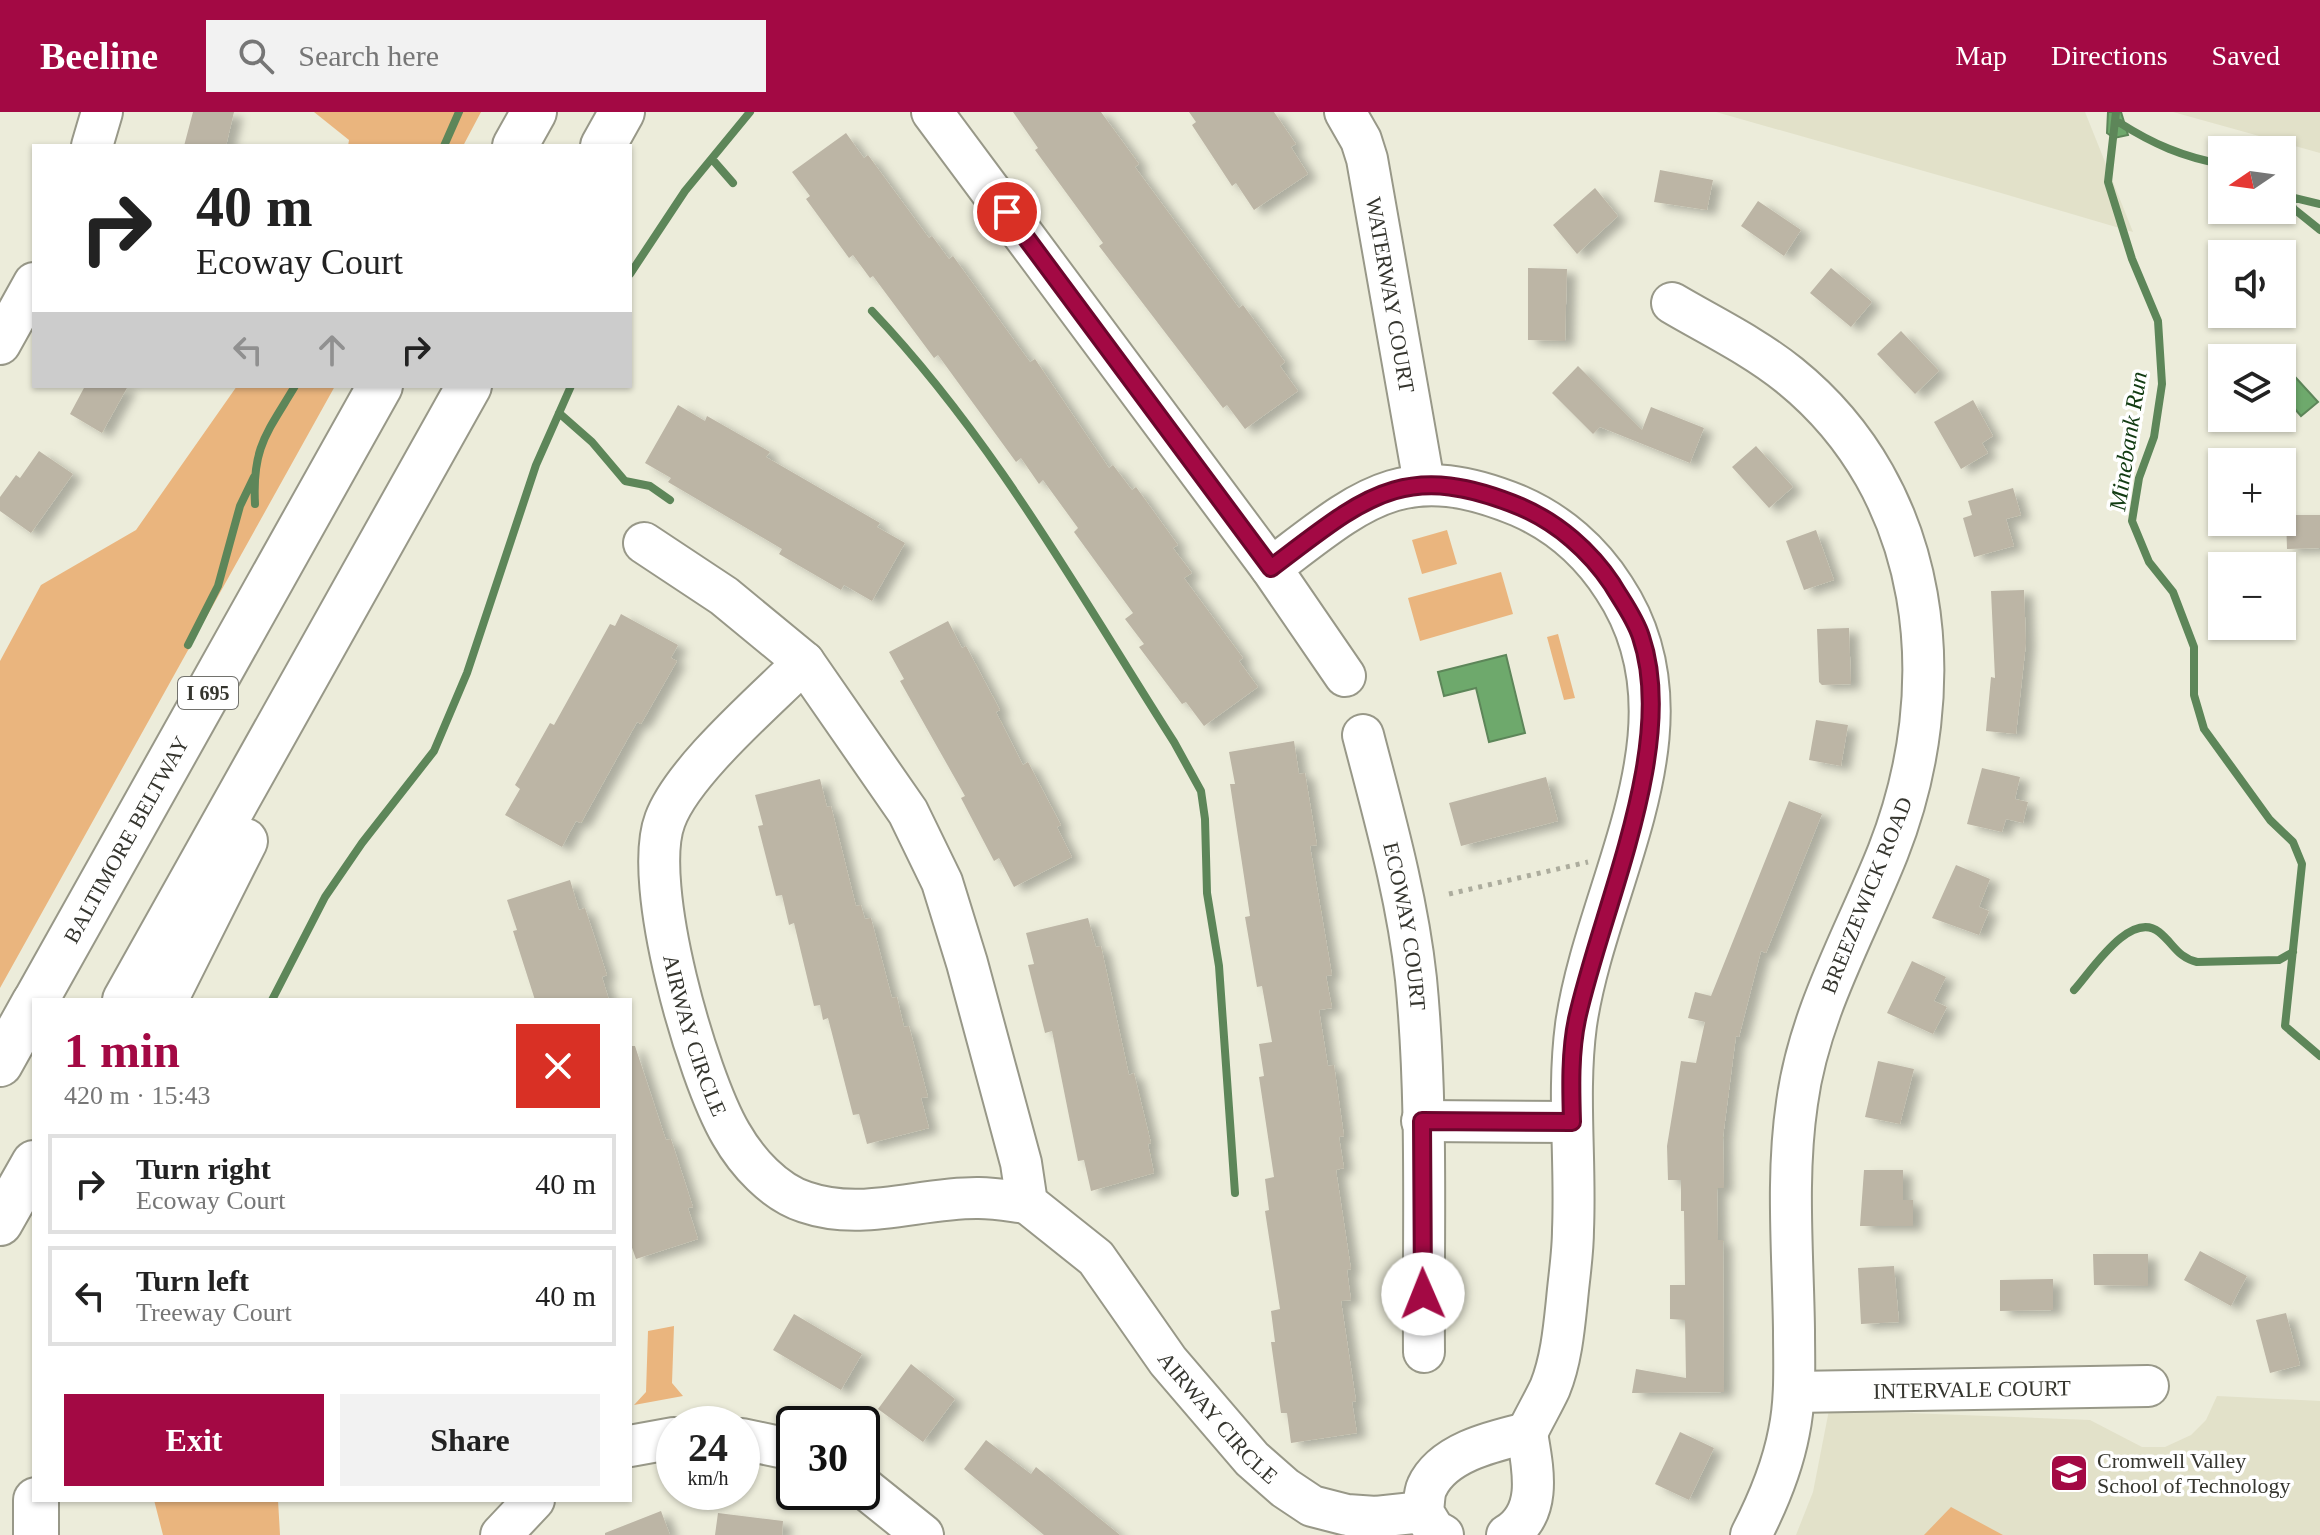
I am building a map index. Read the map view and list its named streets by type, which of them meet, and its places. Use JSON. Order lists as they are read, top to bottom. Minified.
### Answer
{"streets":{"highway":["I 695","BALTIMORE BELTWAY"],"street":["WATERWAY COURT","BREEZEWICK ROAD","ECOWAY COURT","AIRWAY CIRCLE","INTERVALE COURT"]},"crossings":[["BREEZEWICK ROAD","INTERVALE COURT"]],"water":["Minebank Run"],"places":{"school or university":["Cromwell Valley School of Technology"]},"north":"left","page":{"header":"Beeline","search":"Search here","nav":["Map","Directions","Saved"],"map_buttons":["+","−"],"turn":["40 m","Ecoway Court"],"heading":["1 min","420 m · 15:43"],"list":[{"name":"Turn right","note":"Ecoway Court","value":"40 m"},{"name":"Turn left","note":"Treeway Court","value":"40 m"}],"buttons":["Exit","Share"],"speed":"24 km/h","limit":"30"}}
